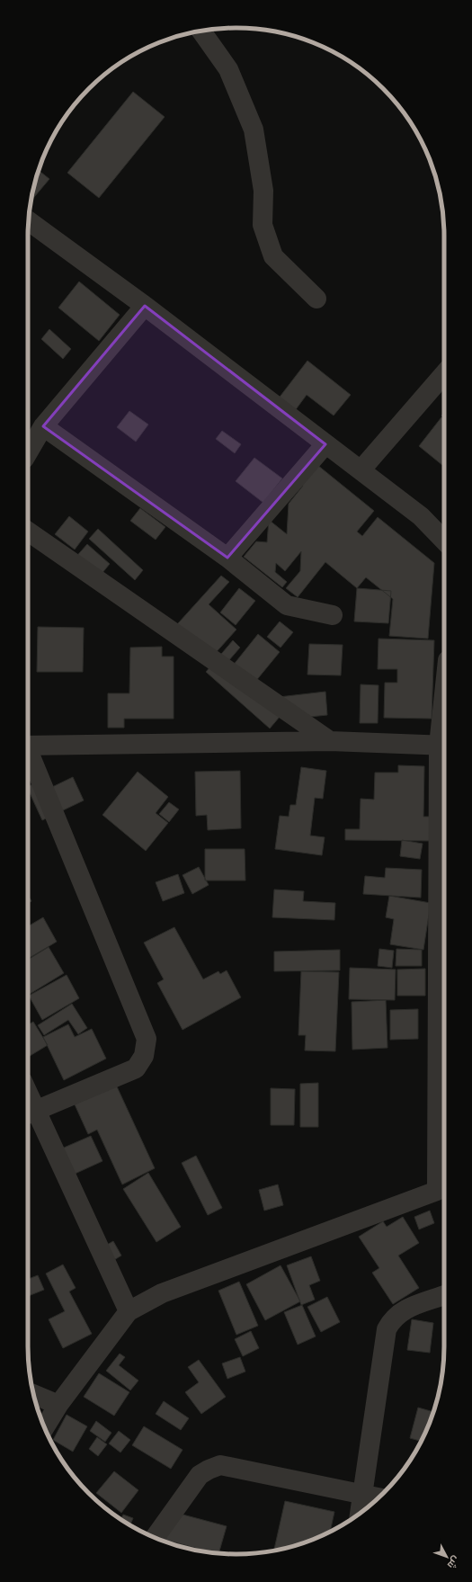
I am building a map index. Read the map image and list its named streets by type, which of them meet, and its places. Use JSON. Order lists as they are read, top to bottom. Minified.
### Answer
{"north":"bottom right"}
